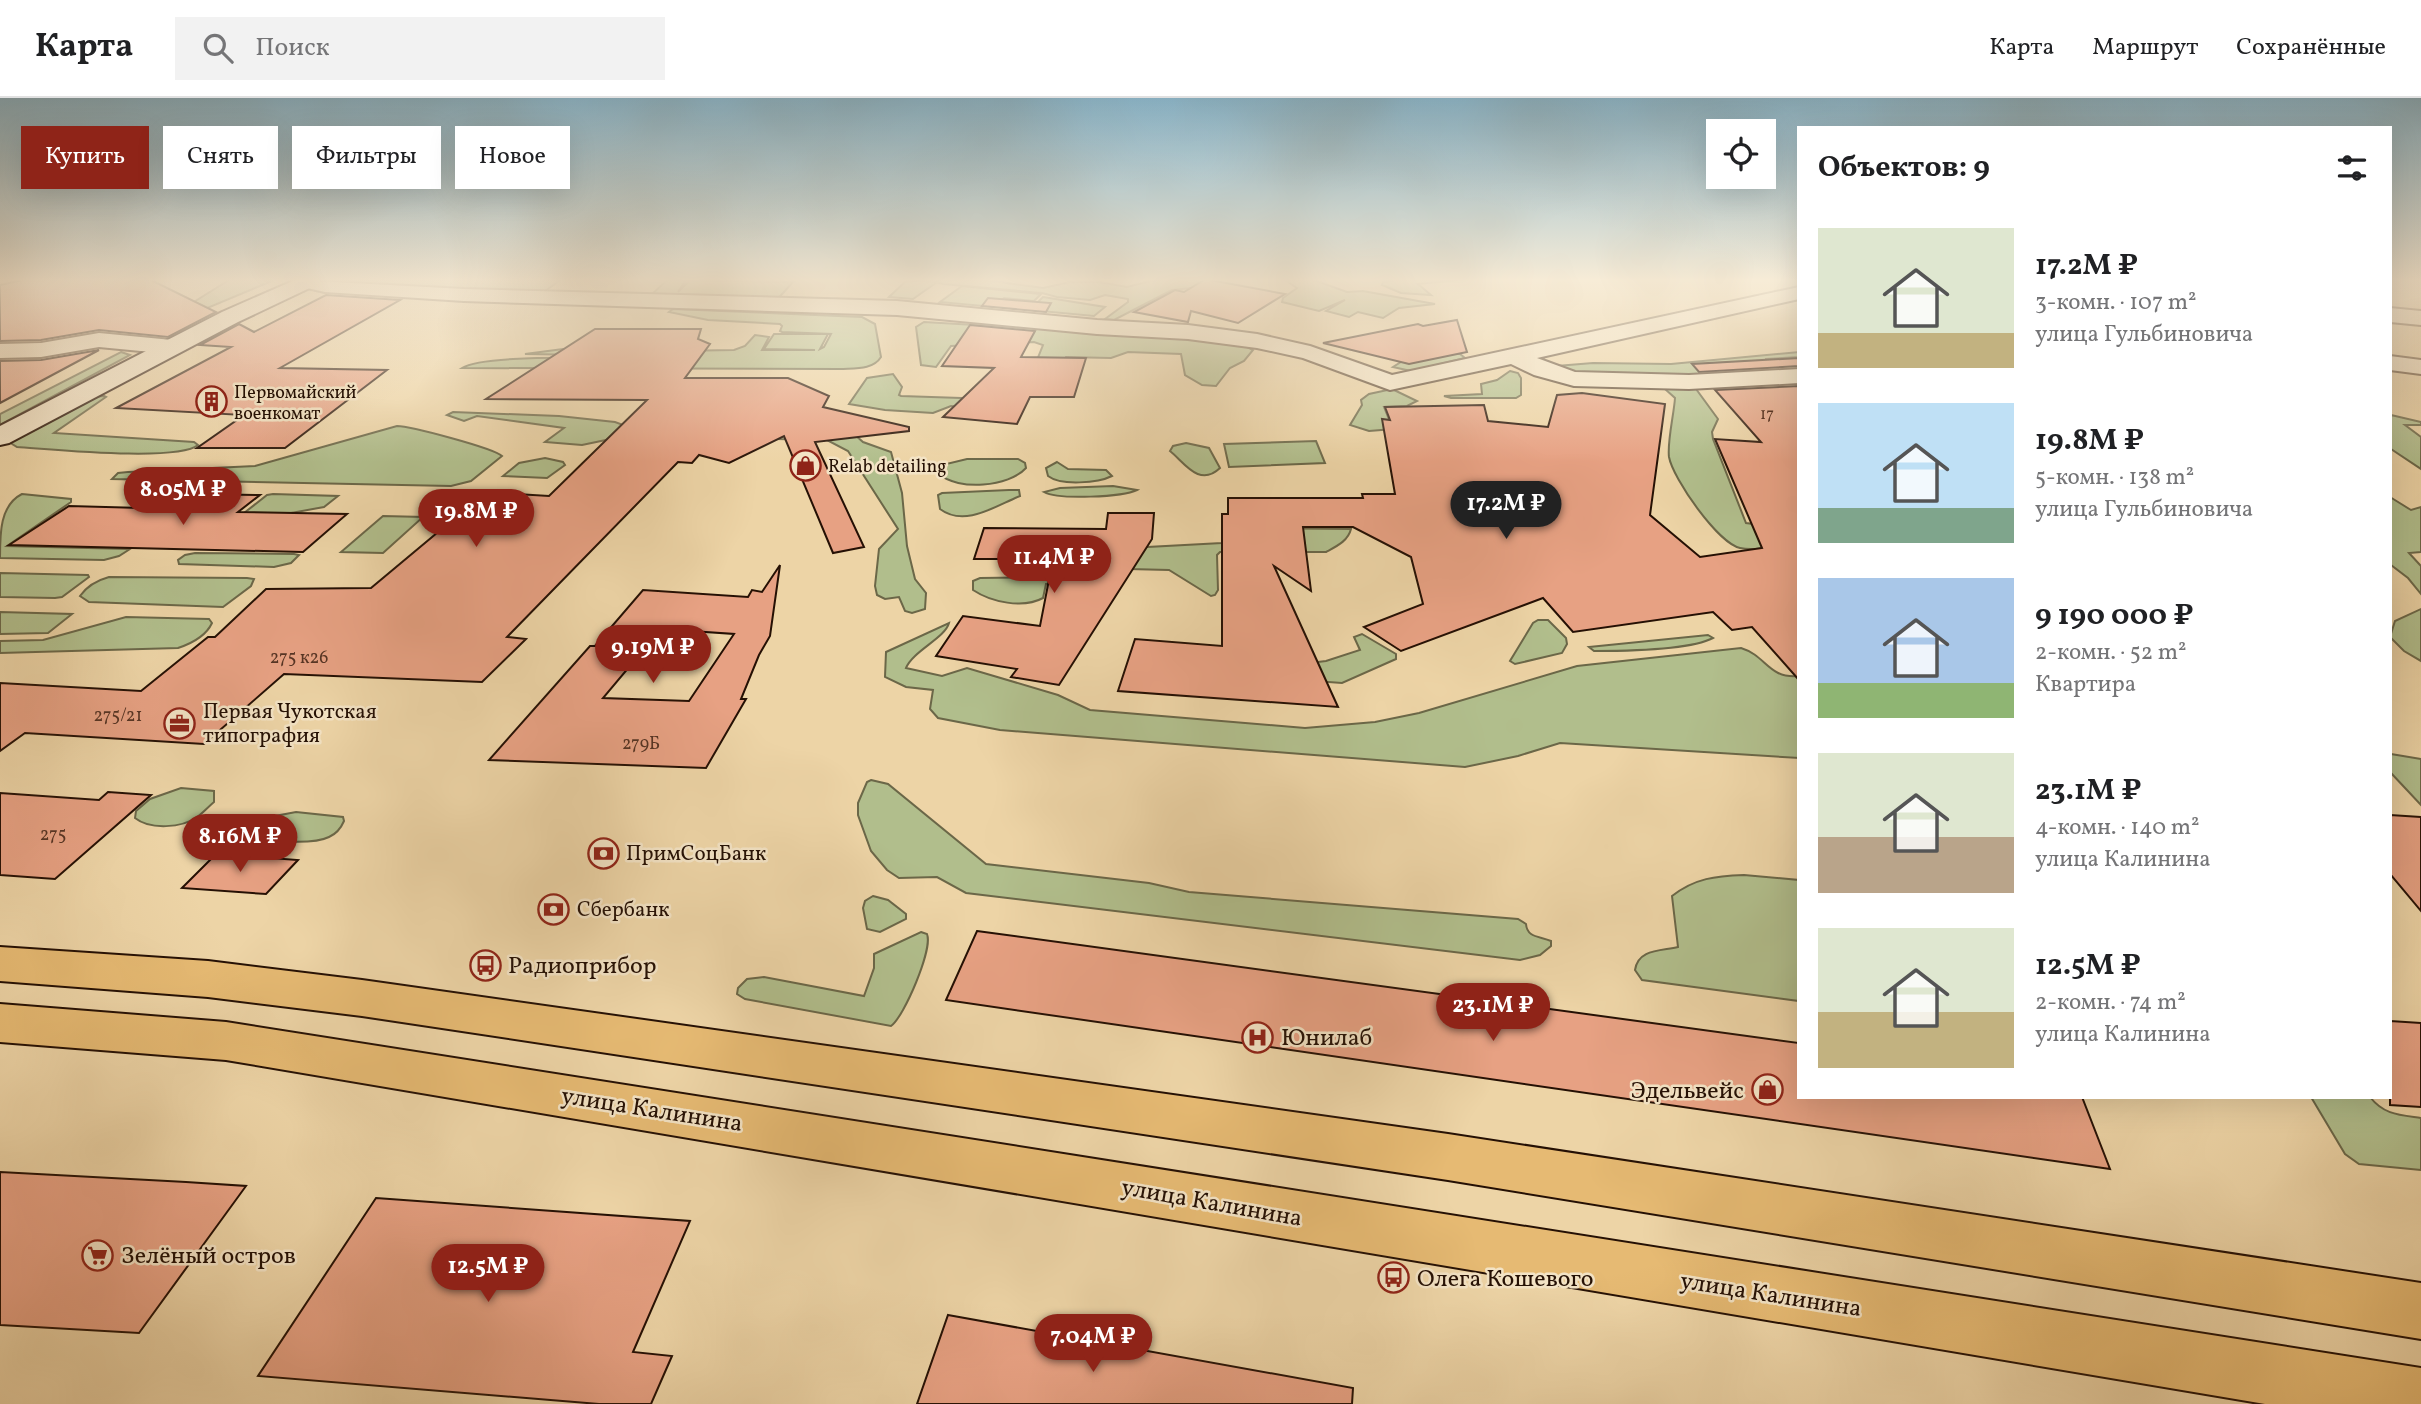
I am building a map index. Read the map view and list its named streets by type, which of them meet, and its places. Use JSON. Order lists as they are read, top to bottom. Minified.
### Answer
{"streets":{"highway":["улица Калинина"]},"places":{"building":["Первомайский военкомат"],"shop":["Relab detailing","Эдельвейс"],"office":["Первая Чукотская типография"],"bank":["ПримСоцБанк","Сбербанк"],"bus stop":["Радиоприбор","Олега Кошевого"],"hospital":["Юнилаб"],"supermarket":["Зелёный остров"]},"house_numbers":["17","275 к26","275/21","279Б","275"],"page":{"header":"Карта","search":"Поиск","nav":["Карта","Маршрут","Сохранённые"],"chip":["Купить","Снять","Фильтры","Новое"],"heading":"Объектов: 9","list":[{"name":"17.2M ₽","note":"3-комн. · 107 m² · улица Гульбиновича"},{"name":"19.8M ₽","note":"5-комн. · 138 m² · улица Гульбиновича"},{"name":"9 190 000 ₽","note":"2-комн. · 52 m² · Квартира"},{"name":"23.1M ₽","note":"4-комн. · 140 m² · улица Калинина"},{"name":"12.5M ₽","note":"2-комн. · 74 m² · улица Калинина"}],"price":["8.05M ₽","17.2M ₽","19.8M ₽","11.4M ₽","9.19M ₽","8.16M ₽","23.1M ₽","12.5M ₽","7.04M ₽"]}}
